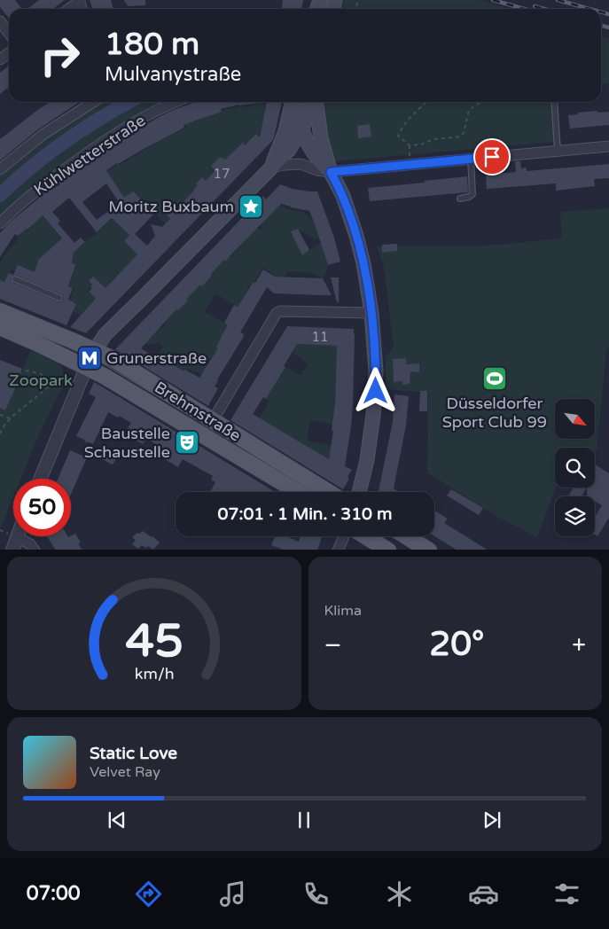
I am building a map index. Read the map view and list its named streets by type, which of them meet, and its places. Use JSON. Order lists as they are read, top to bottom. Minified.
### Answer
{"streets":{"main road":["Brehmstraße"],"street":["Kühlwetterstraße"]},"parks":["Zoopark"],"places":{"place":["Moritz Buxbaum"],"metro station":["Grunerstraße"],"sports":["Düsseldorfer Sport Club 99"],"theatre":["Baustelle Schaustelle"]},"house_numbers":["17","11"],"north":"bottom right","page":{"turn":["180 m","Mulvanystraße"],"limit":"50","trip":"07:01 · 1 Min. · 310 m","tile":"Klima","heat":["−","20°","+"],"song":["Static Love","Velvet Ray"],"tabs":"07:00","gauge":["45","km/h"]}}
